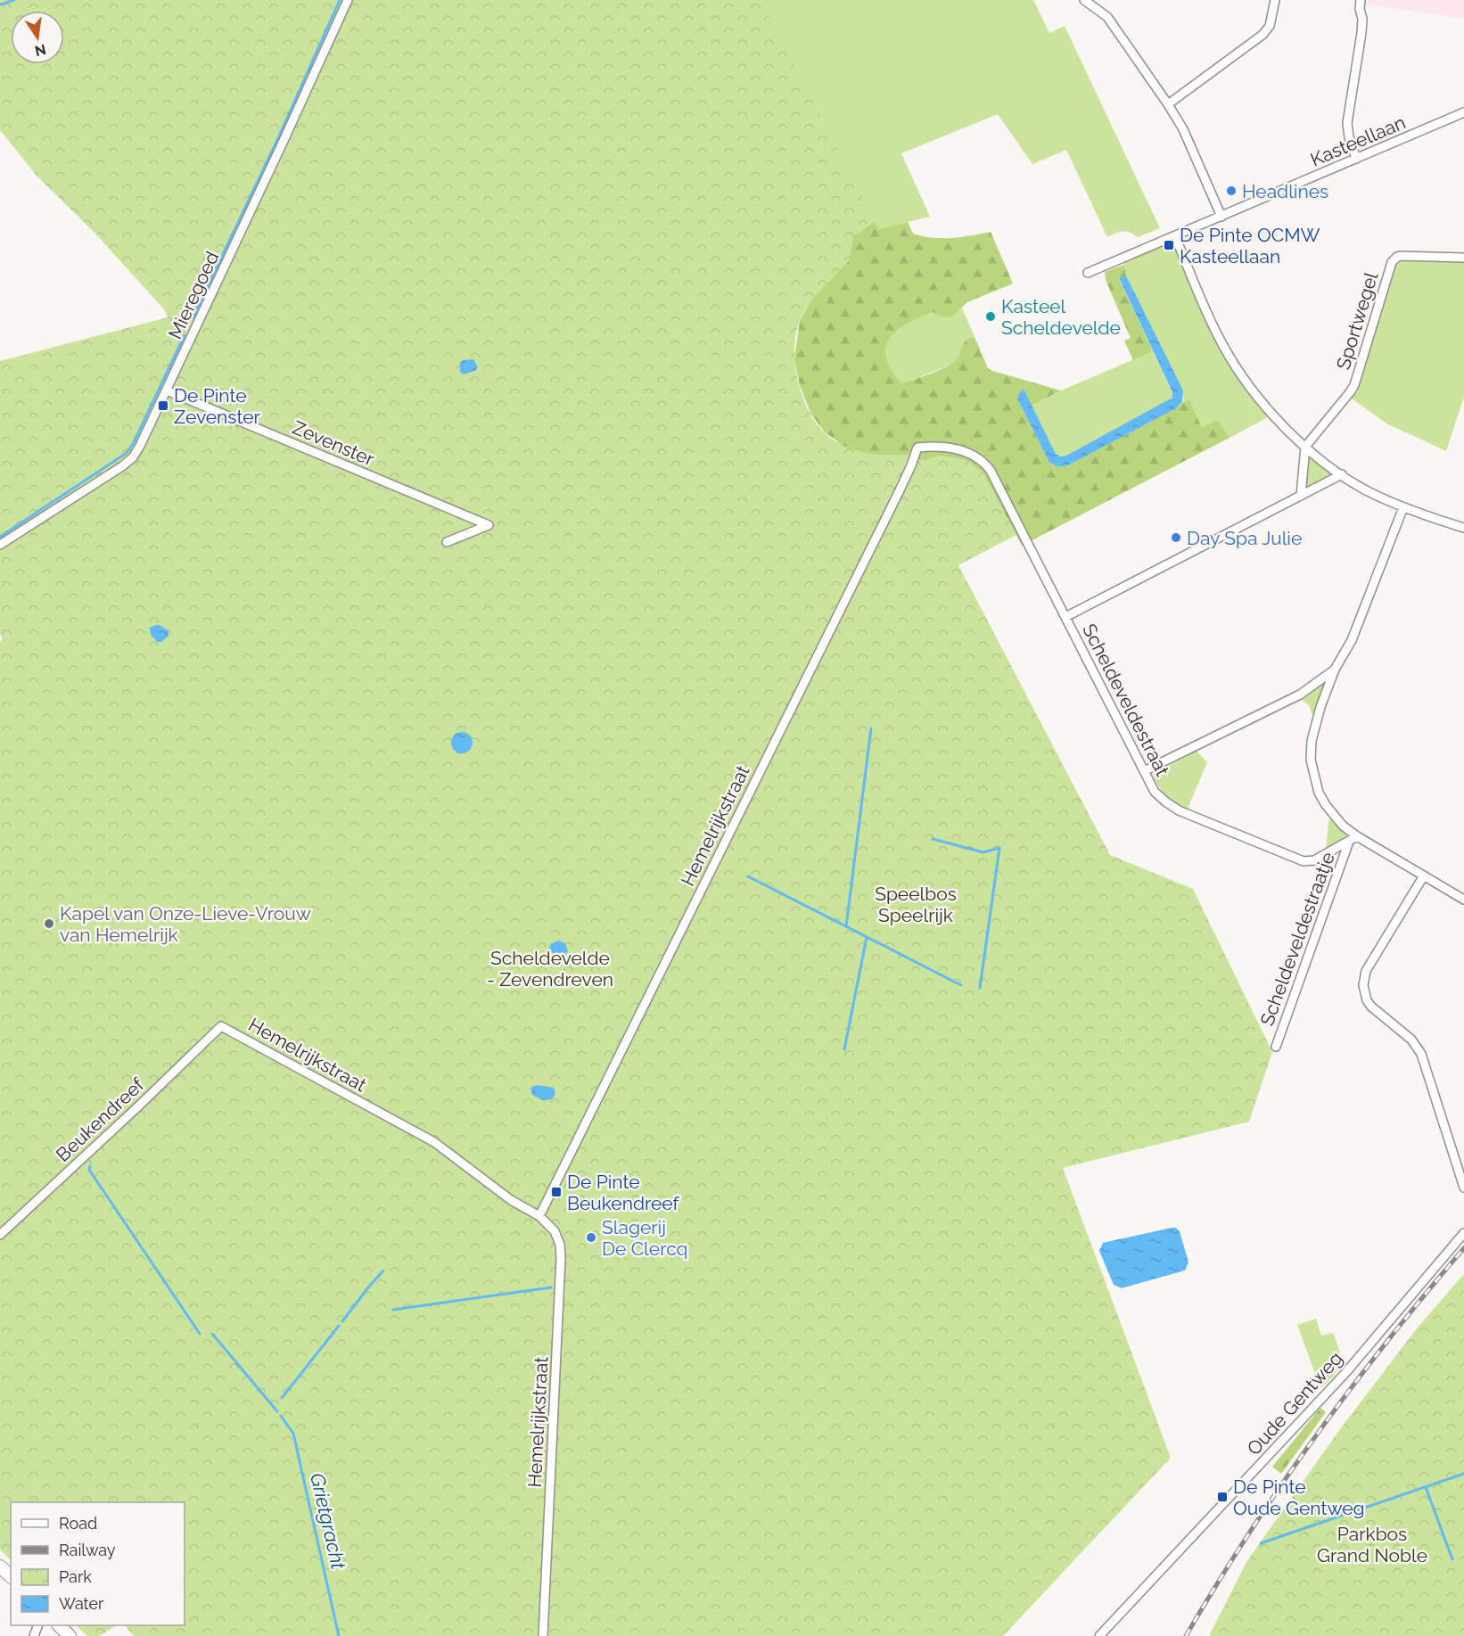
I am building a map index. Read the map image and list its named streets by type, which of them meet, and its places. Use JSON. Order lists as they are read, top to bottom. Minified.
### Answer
{"streets":{"street":["Kasteellaan","Mieregoed","Sportwegel","Zevenster","Scheldeveldestraat","Hemelrijkstraat","Scheldeveldestraatje","Beukendreef","Oude Gentweg"]},"crossings":[["Mieregoed","Zevenster"],["Scheldeveldestraat","Hemelrijkstraat"],["Scheldeveldestraat","Scheldeveldestraatje"],["Hemelrijkstraat","Beukendreef"]],"water":["Grietgracht"],"parks":["Speelbos Speelrijk","Scheldevelde - Zevendreven","Parkbos Grand Noble"],"places":{"other":["Headlines","Kasteel Scheldevelde","Day Spa Julie","Kapel van Onze-Lieve-Vrouw van Hemelrijk","Slagerij De Clercq"],"transit":["De Pinte OCMW Kasteellaan","De Pinte Zevenster","De Pinte Beukendreef","De Pinte Oude Gentweg"]},"legend":["Road","Railway","Park","Water"],"north":"bottom"}
